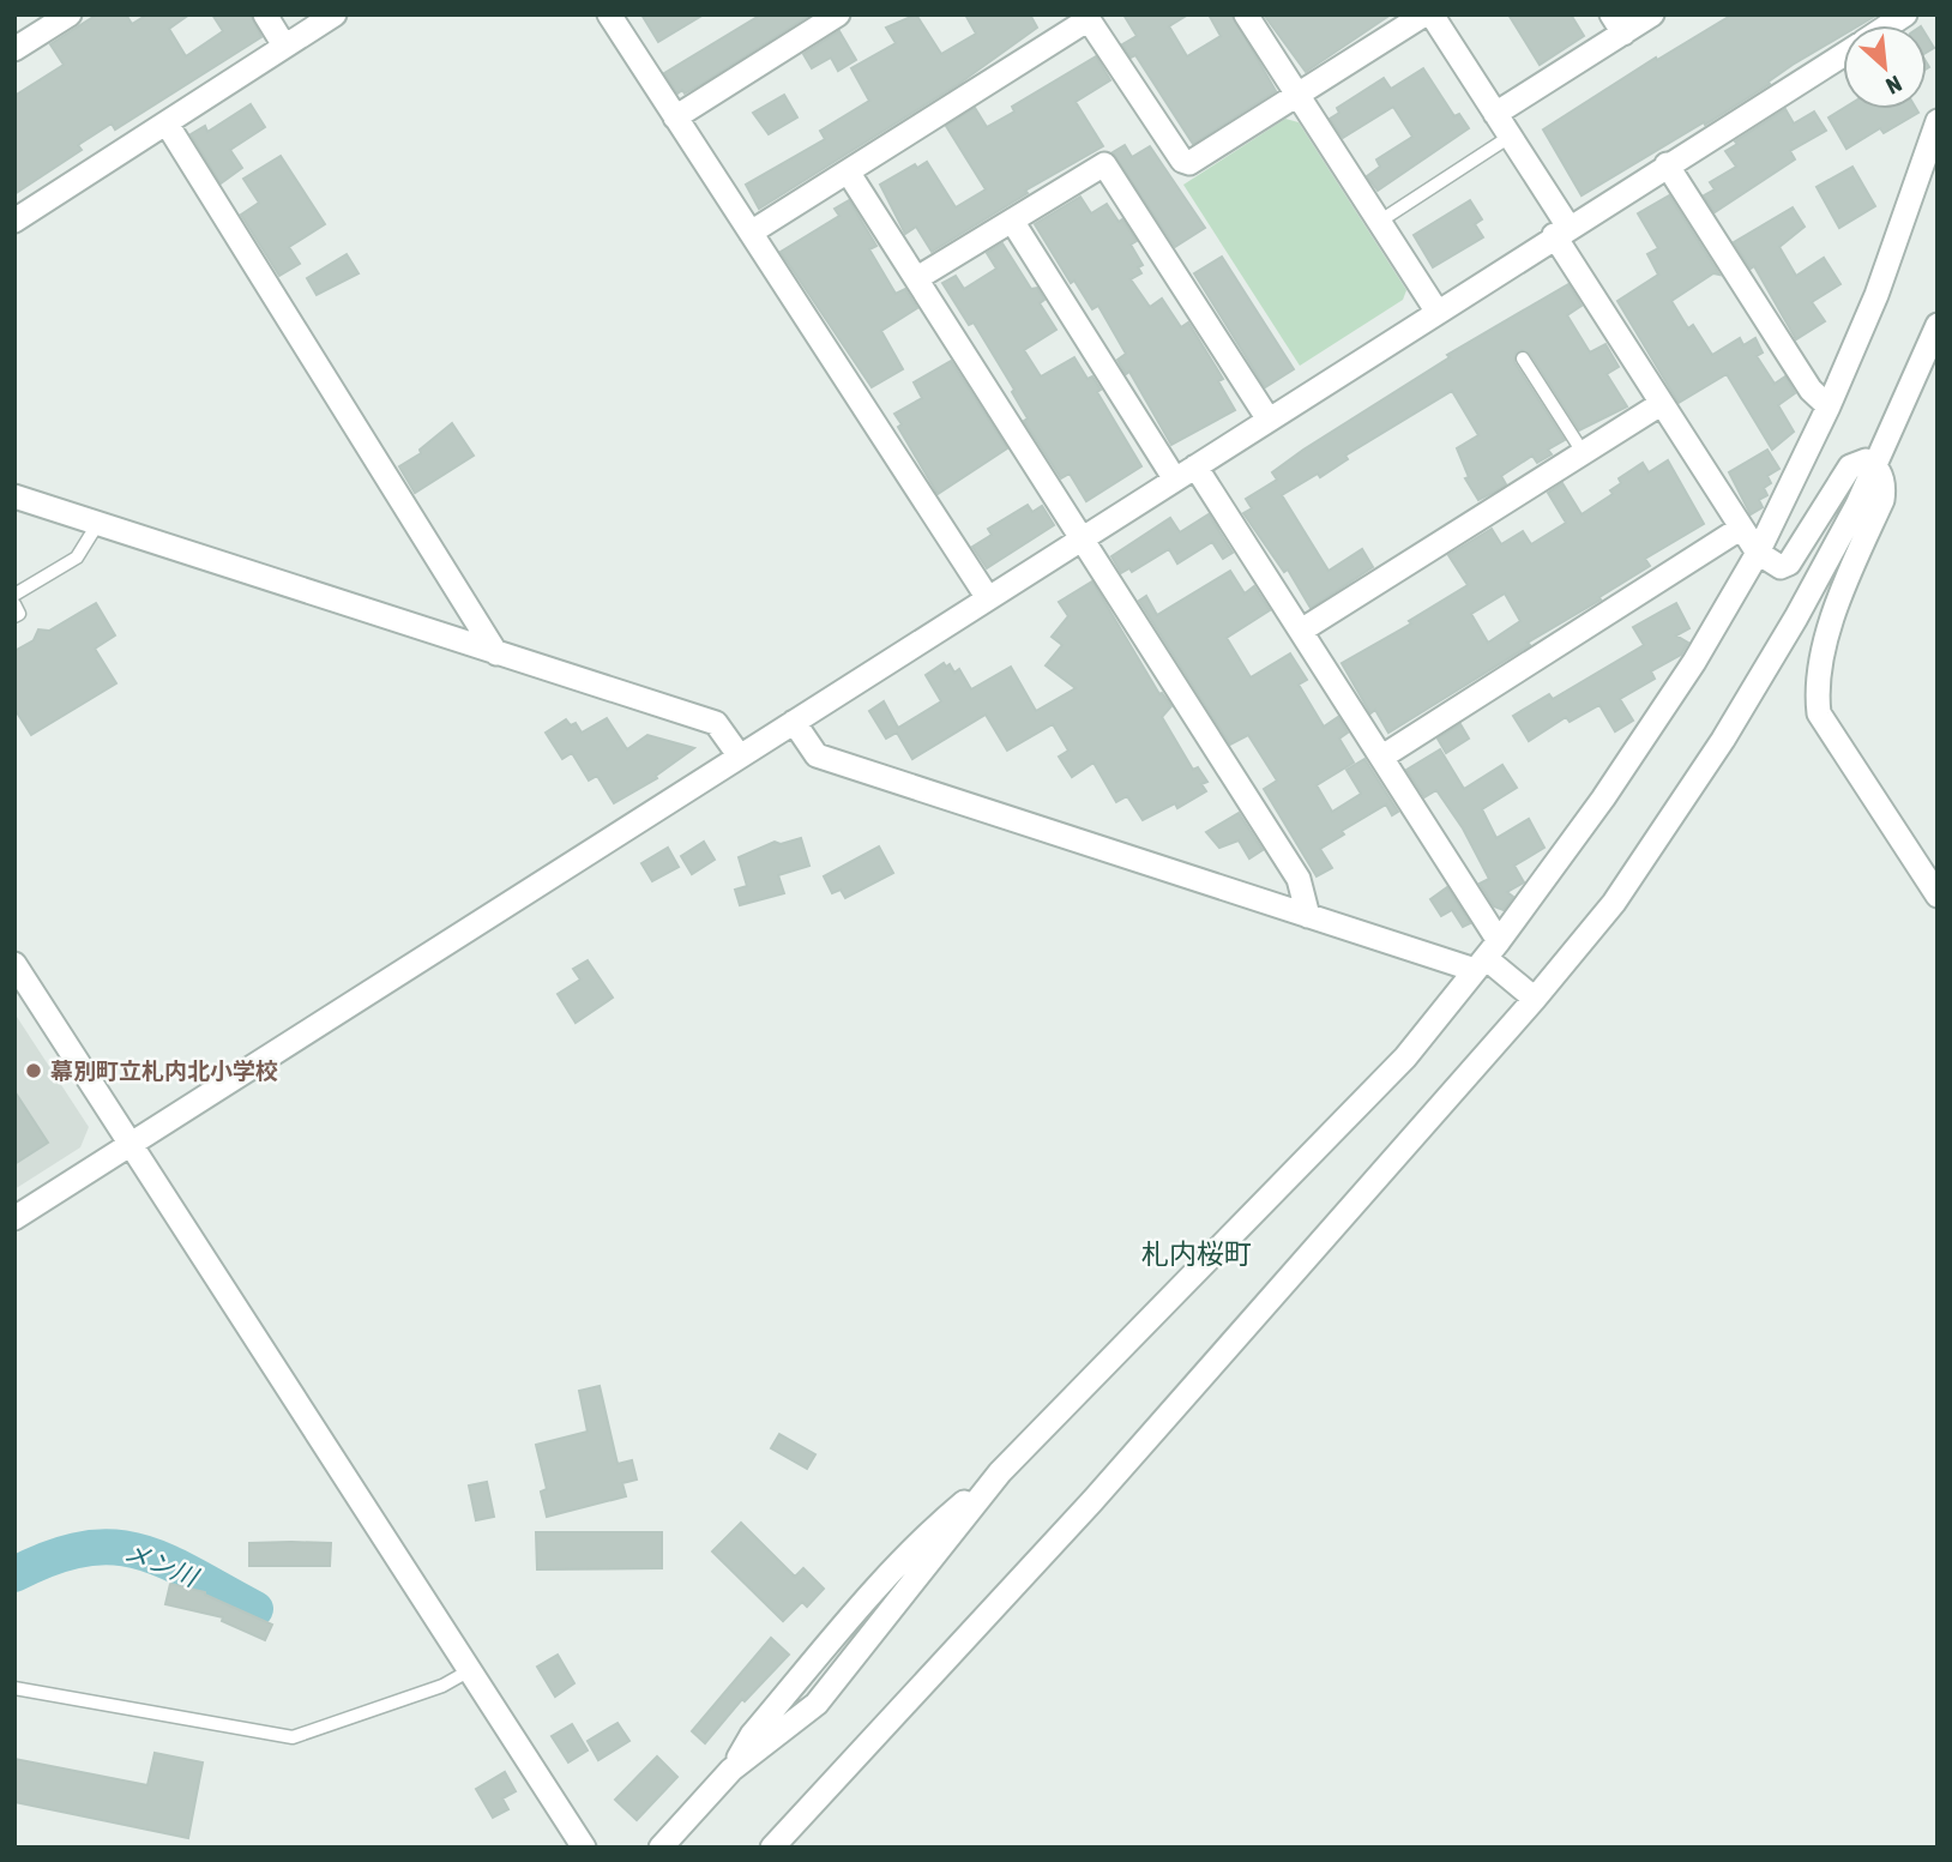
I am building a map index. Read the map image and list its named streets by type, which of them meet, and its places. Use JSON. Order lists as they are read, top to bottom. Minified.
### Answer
{"districts":["札内桜町"],"water":["メン川"],"places":["幕別町立札内北小学校"],"north":"bottom right"}
